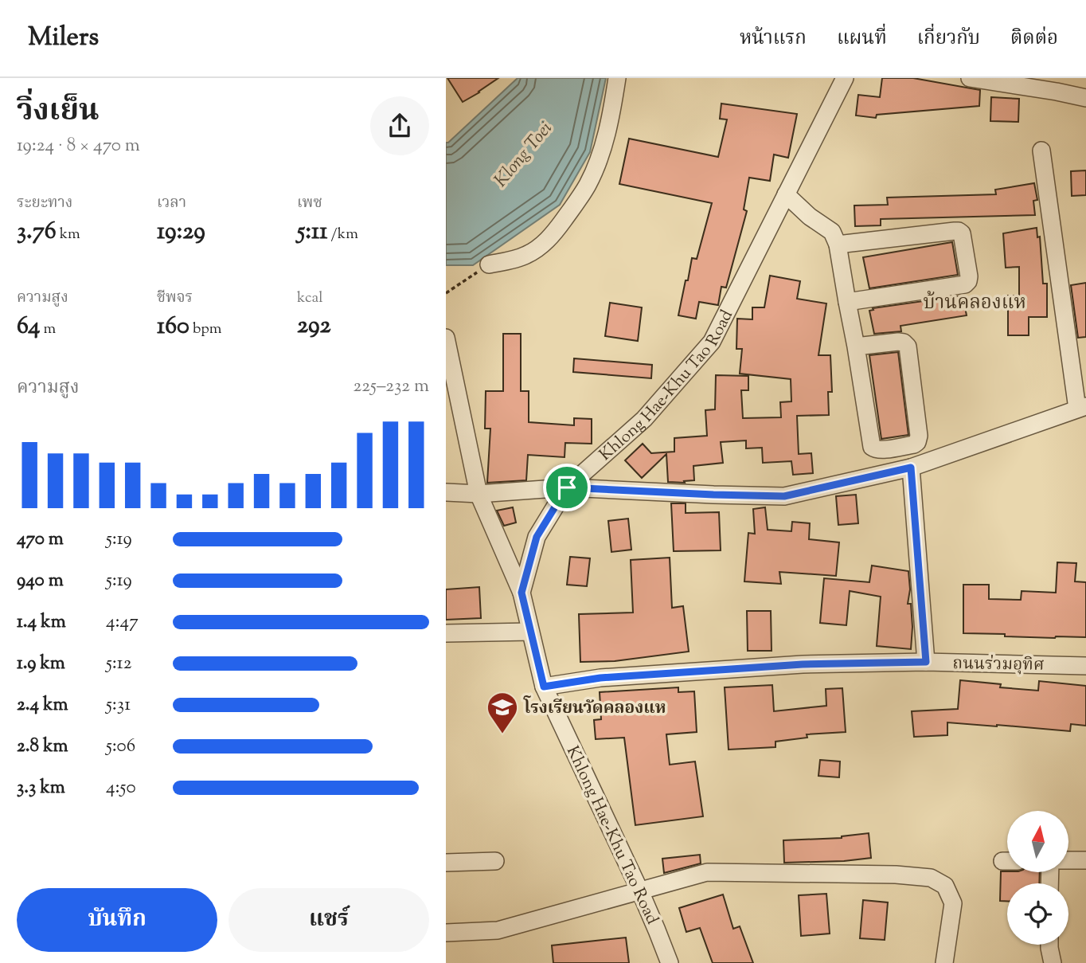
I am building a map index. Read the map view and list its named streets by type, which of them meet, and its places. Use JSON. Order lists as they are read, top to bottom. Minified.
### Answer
{"streets":{"street":["Khlong Hae-Khu Tao Road","ถนนร่วมอุทิศ"]},"crossings":[["Khlong Hae-Khu Tao Road","ถนนร่วมอุทิศ"]],"districts":["บ้านคลองแห"],"water":["Klong Toei"],"places":{"school or university":["โรงเรียนวัดคลองแห"]},"north":"top","page":{"header":"Milers","nav":["หน้าแรก","แผนที่","เกี่ยวกับ","ติดต่อ"],"heading":["วิ่งเย็น","19:24 · 8 × 470 m"],"stats":[["ระยะทาง","3.76 km"],["เวลา","19:29"],["เพซ","5:11 /km"],["ความสูง","64 m"],["ชีพจร","160 bpm"],["kcal","292"]],"chart":["ความสูง","225–232 m"],"list":[{"name":"470 m","note":"5:19"},{"name":"940 m","note":"5:19"},{"name":"1.4 km","note":"4:47"},{"name":"1.9 km","note":"5:12"},{"name":"2.4 km","note":"5:31"},{"name":"2.8 km","note":"5:06"},{"name":"3.3 km","note":"4:50"}],"buttons":["บันทึก","แชร์"]}}
